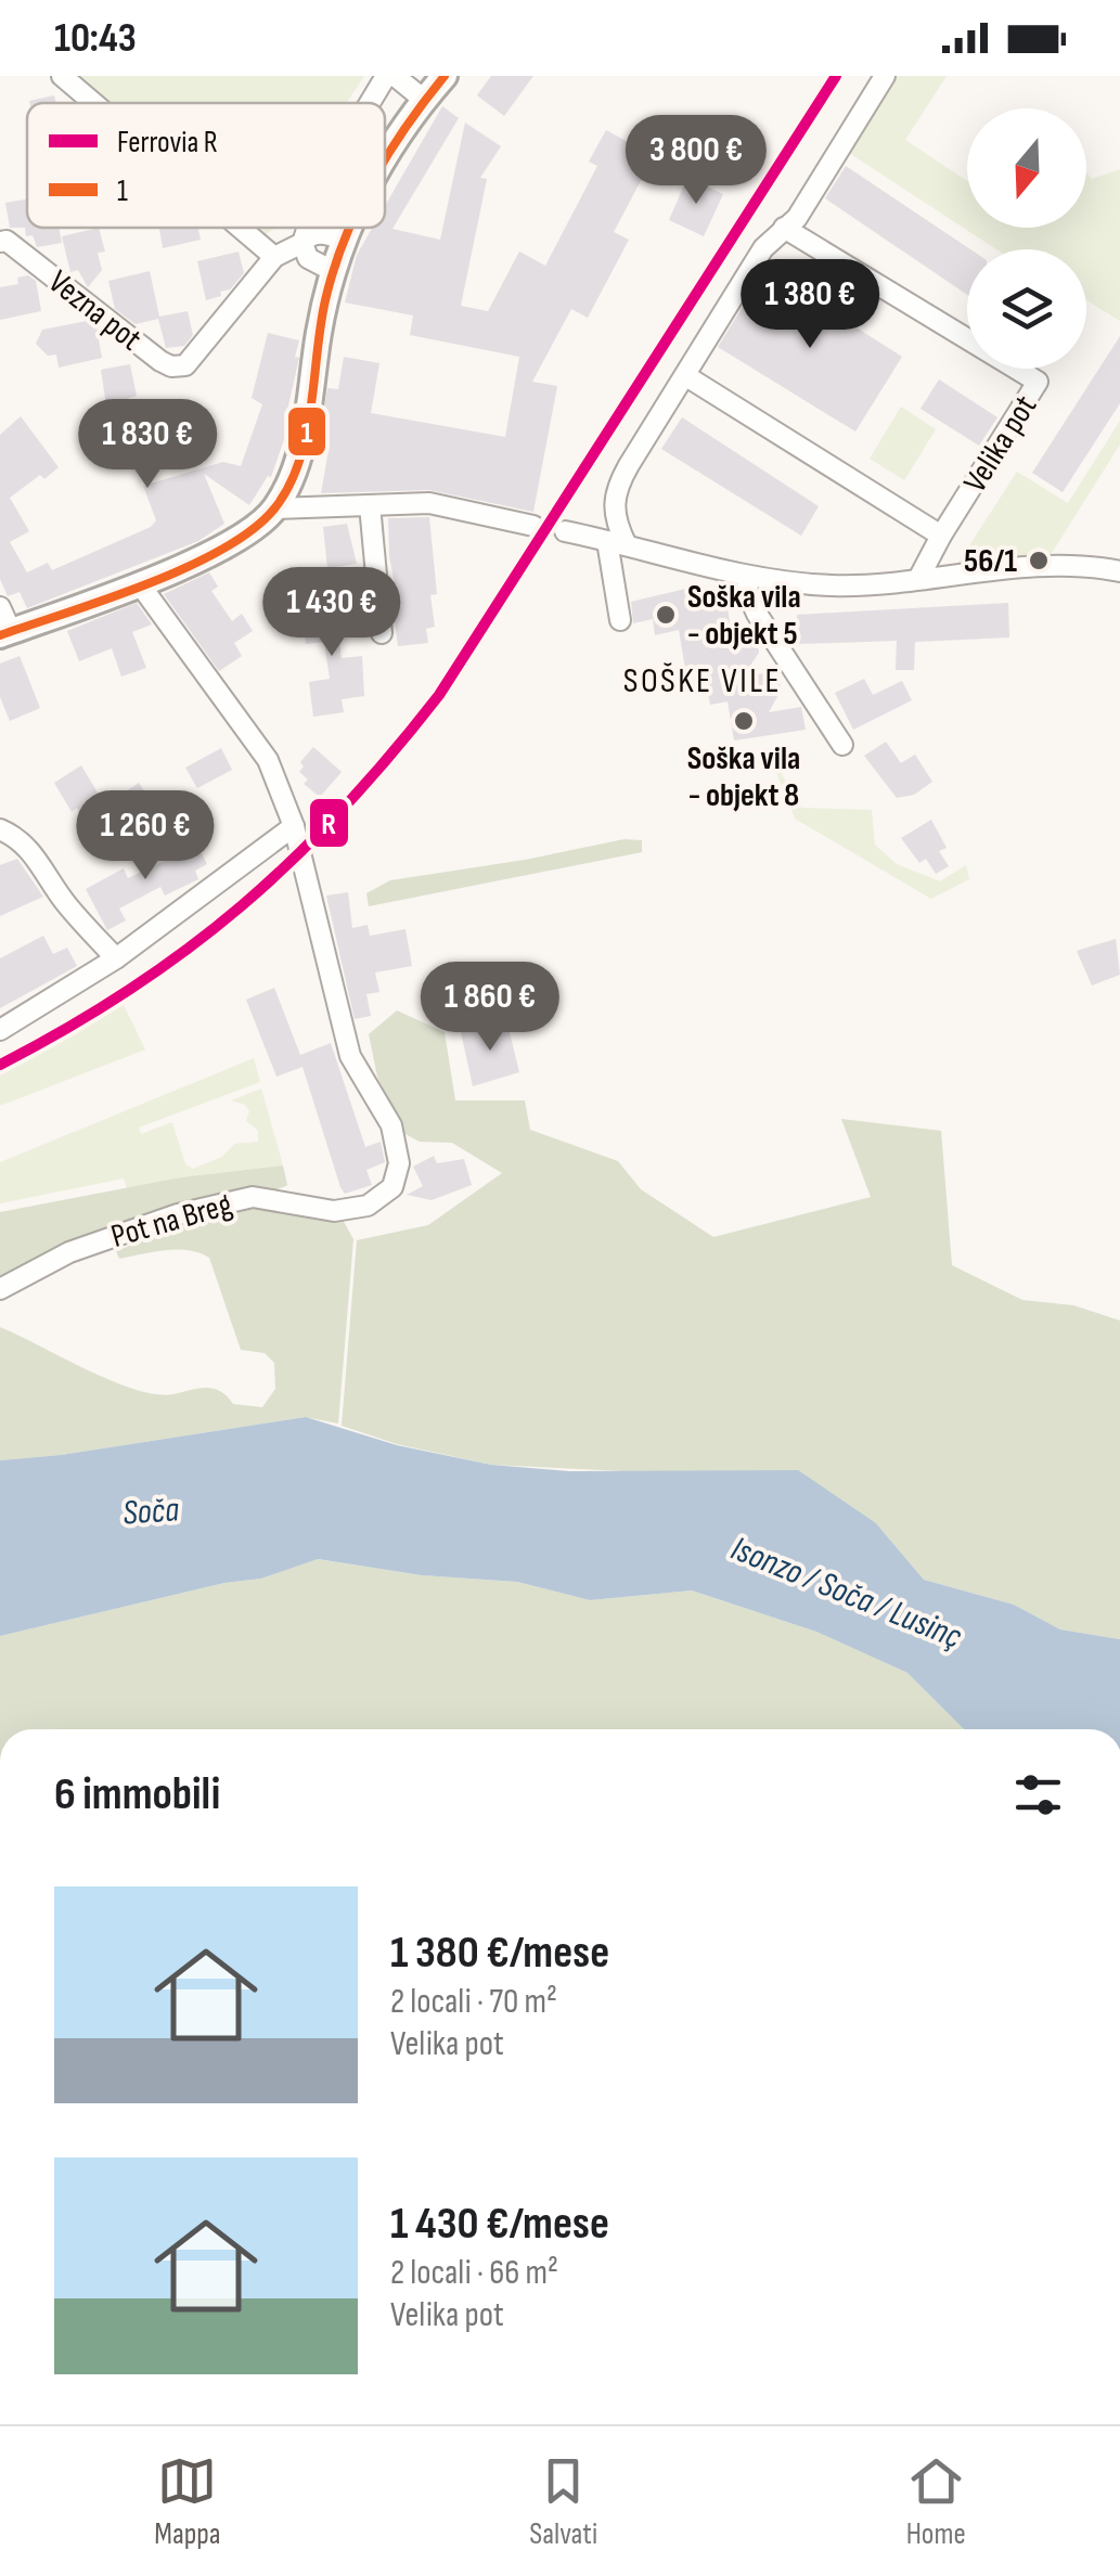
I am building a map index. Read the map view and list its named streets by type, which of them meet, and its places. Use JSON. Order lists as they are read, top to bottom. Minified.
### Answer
{"streets":{"street":["Vezna pot","Velika pot","Pot na Breg"]},"districts":["SOŠKE VILE"],"water":["Soča","Isonzo / Soča / Lusinç"],"places":["56/1","Soška vila - objekt 5","Soška vila - objekt 8"],"lines":["rail line R","transit line 1"],"legend":["Ferrovia R","1"],"north":"bottom","page":{"status":"10:43","price":["3 800 €","1 380 €","1 830 €","1 430 €","1 260 €","1 860 €"],"heading":"6 immobili","list":[{"name":"1 380 €/mese","note":"2 locali · 70 m² · Velika pot"},{"name":"1 430 €/mese","note":"2 locali · 66 m² · Velika pot"}],"tabs":["Mappa","Salvati","Home"]}}
